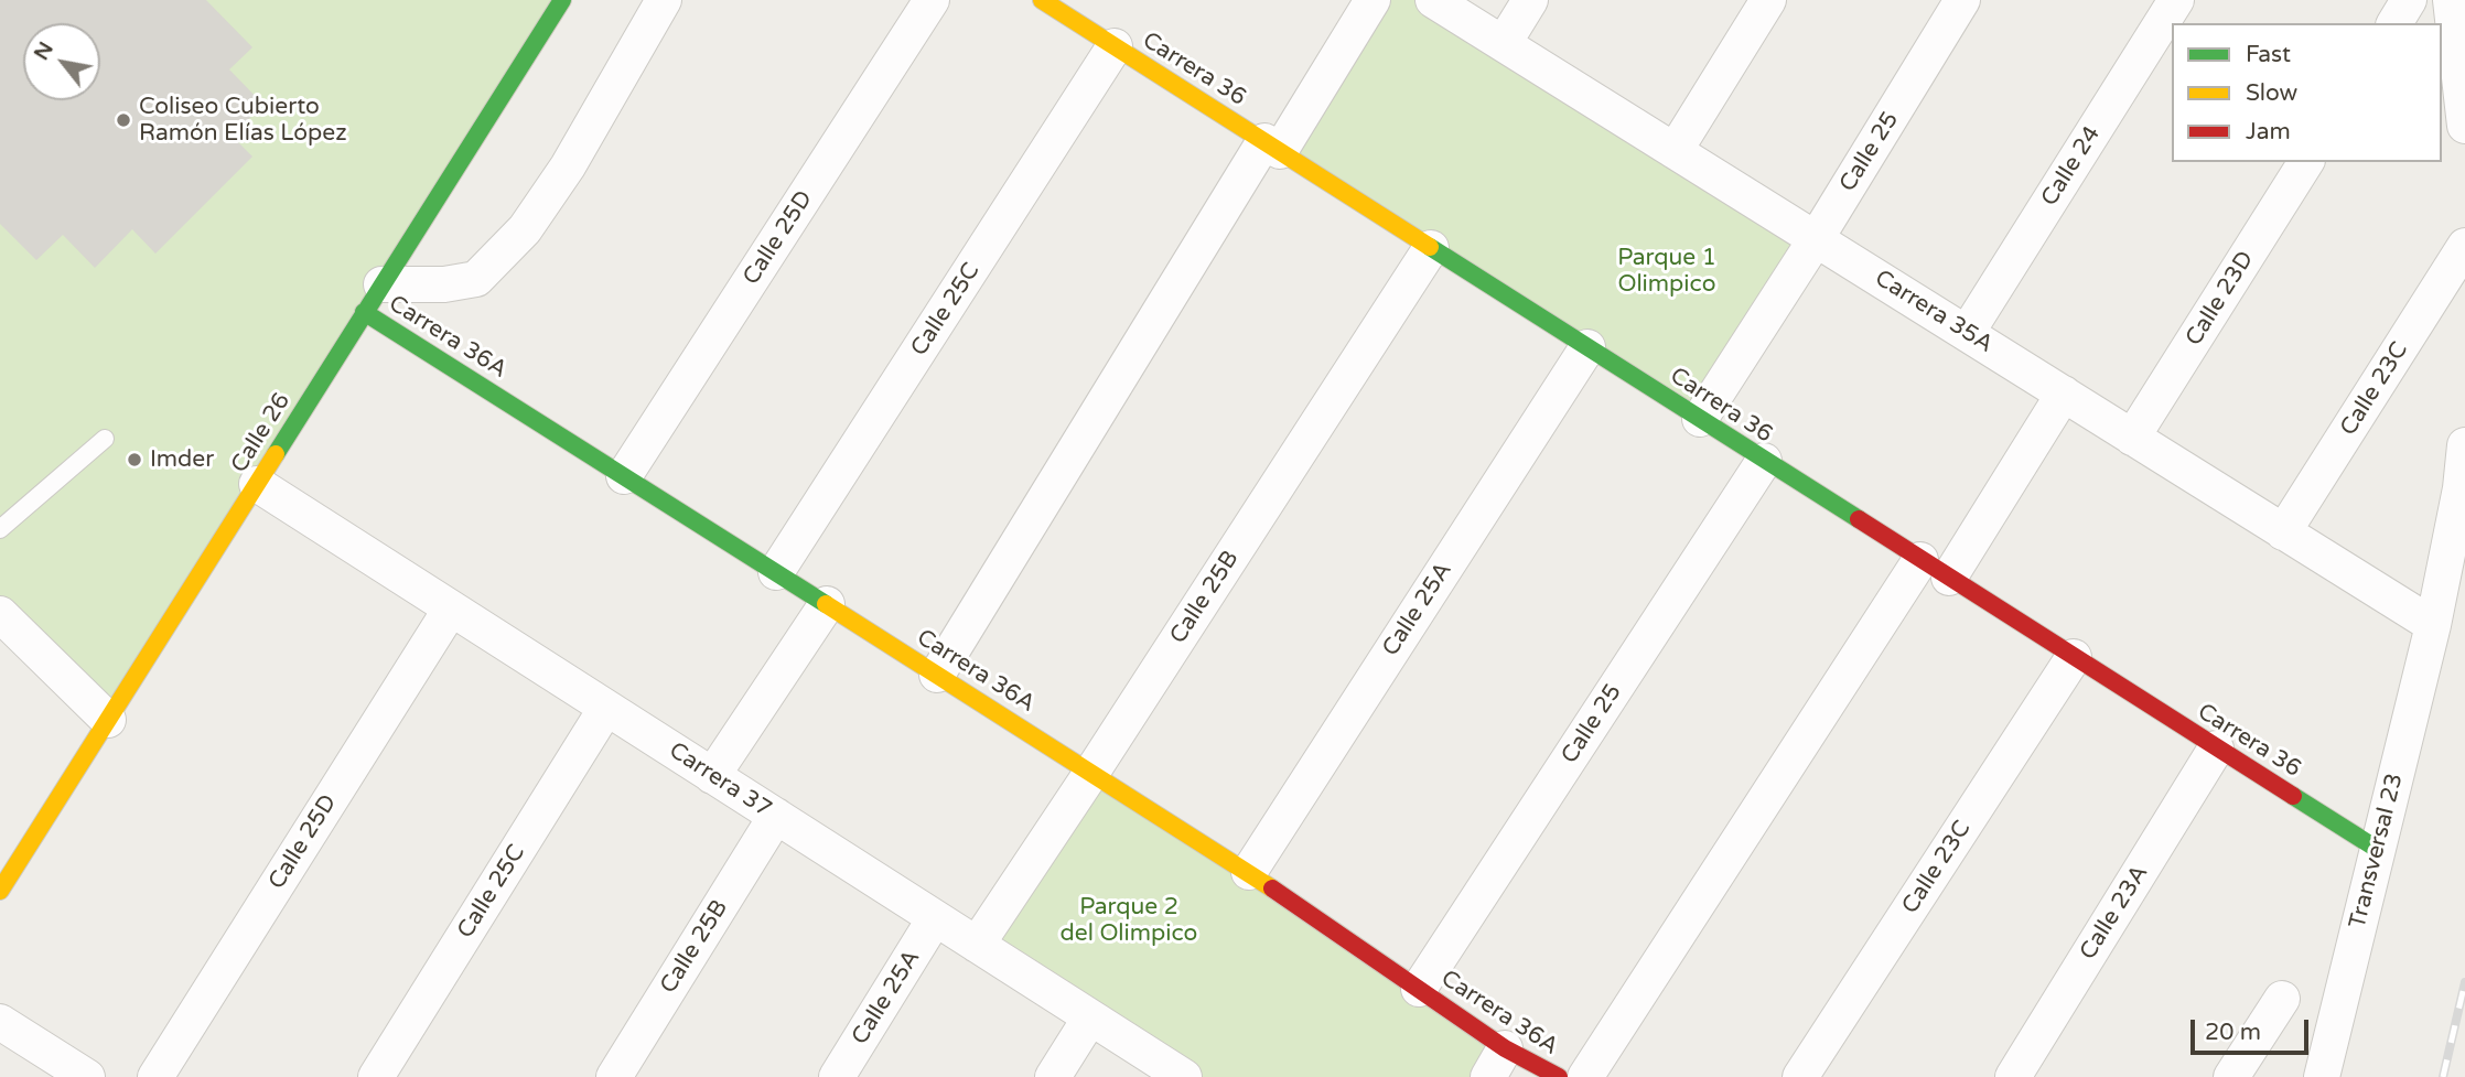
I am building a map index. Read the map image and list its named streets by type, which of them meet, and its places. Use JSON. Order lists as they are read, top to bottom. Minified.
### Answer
{"streets":{"street":["Carrera 36","Calle 25","Calle 24","Calle 25D","Calle 23D","Calle 25C","Carrera 35A","Carrera 36A","Calle 23C","Calle 26","Calle 25B","Calle 25A","Carrera 37","Transversal 23","Calle 23A"]},"crossings":[["Carrera 36","Calle 25"],["Carrera 36","Calle 25C"],["Carrera 36","Calle 23C"],["Carrera 36","Calle 25B"],["Carrera 36","Calle 25A"],["Carrera 36","Transversal 23"],["Carrera 36","Calle 23A"],["Calle 25","Carrera 35A"],["Calle 25","Carrera 36A"],["Calle 24","Carrera 35A"],["Calle 25D","Carrera 36A"],["Calle 25D","Carrera 37"],["Calle 23D","Carrera 35A"],["Calle 25C","Carrera 36A"],["Calle 25C","Carrera 37"],["Carrera 35A","Calle 23C"],["Carrera 35A","Transversal 23"],["Carrera 36A","Calle 26"],["Carrera 36A","Calle 25B"],["Carrera 36A","Calle 25A"],["Calle 26","Carrera 37"],["Calle 25B","Carrera 37"],["Calle 25A","Carrera 37"]],"parks":["Parque 1 Olimpico","Parque 2 del Olimpico"],"places":["Coliseo Cubierto Ramón Elías López","Imder"],"legend":["Fast","Slow","Jam"],"scale_bar":"20 m","north":"top left"}
